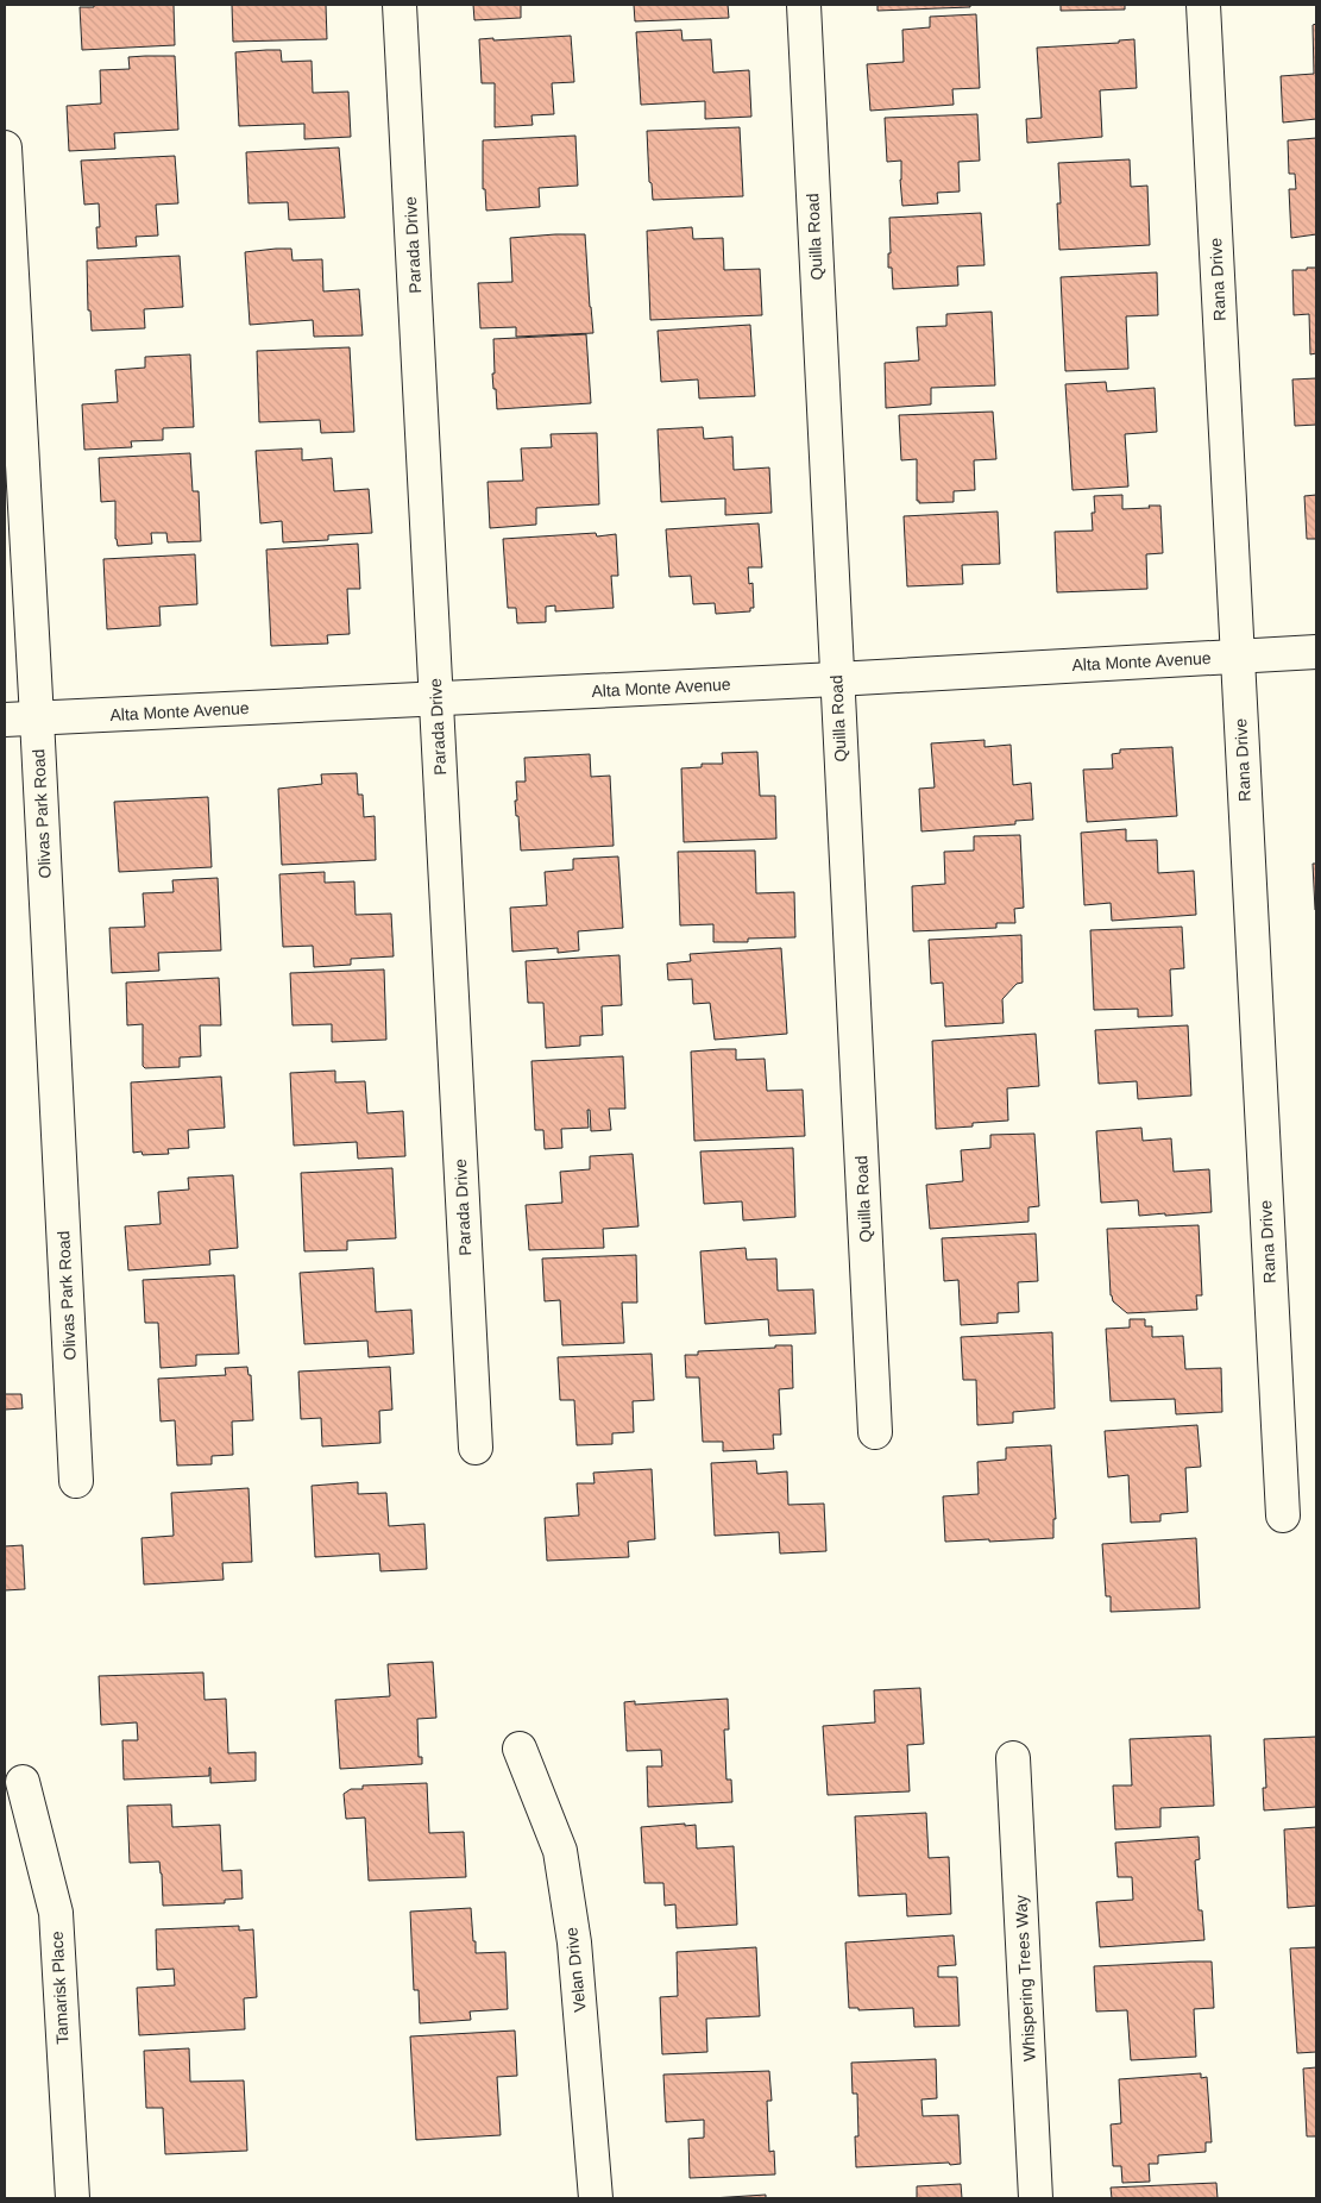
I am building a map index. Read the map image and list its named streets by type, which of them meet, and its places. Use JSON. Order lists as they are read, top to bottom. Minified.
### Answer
{"streets":{"street":["Quilla Road","Parada Drive","Rana Drive","Alta Monte Avenue","Olivas Park Road","Velan Drive","Whispering Trees Way","Tamarisk Place"]},"crossings":[["Quilla Road","Alta Monte Avenue"],["Parada Drive","Alta Monte Avenue"],["Rana Drive","Alta Monte Avenue"],["Alta Monte Avenue","Olivas Park Road"]]}
